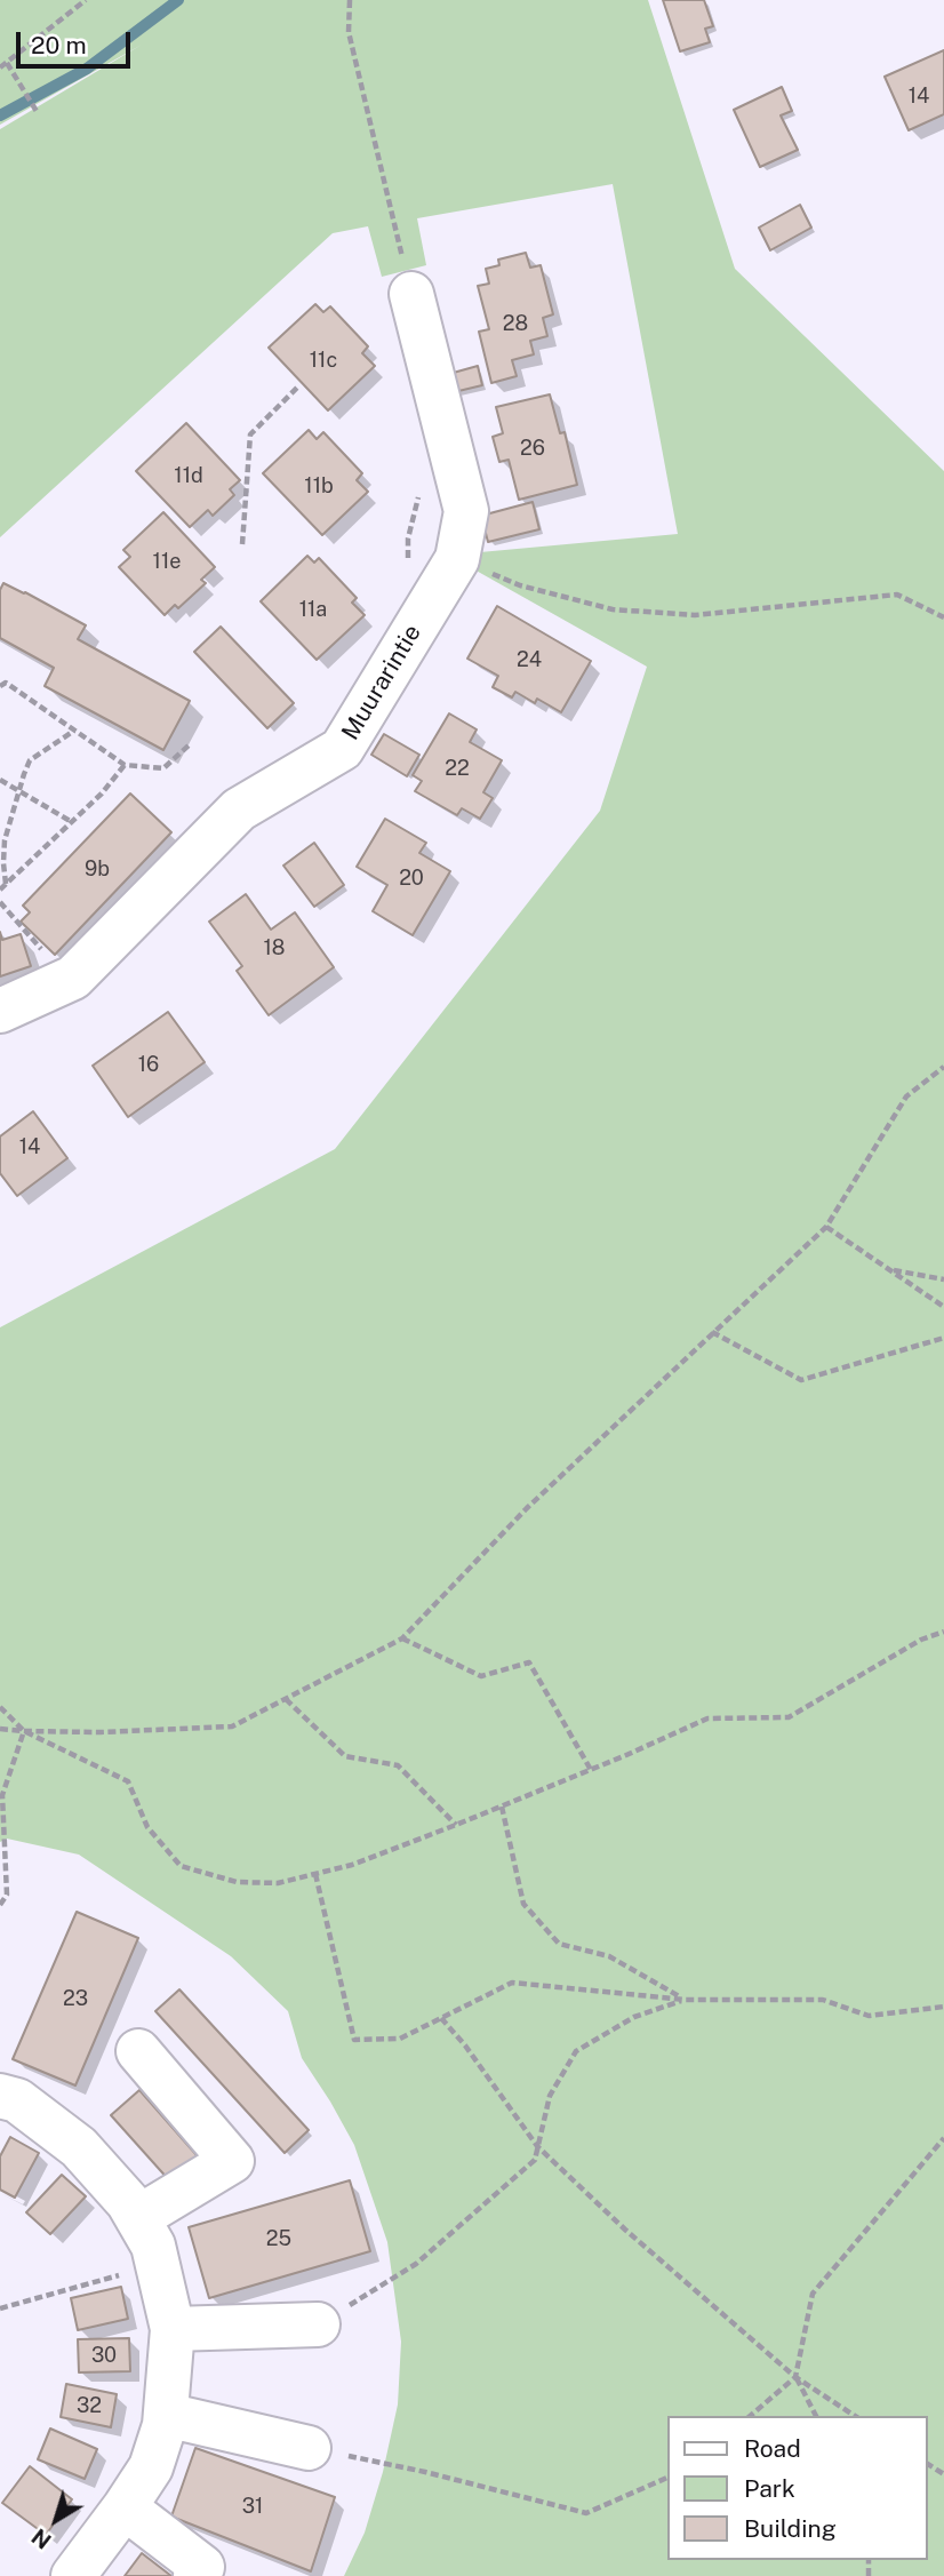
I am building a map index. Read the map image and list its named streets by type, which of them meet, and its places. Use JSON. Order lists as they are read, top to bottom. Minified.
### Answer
{"streets":{"street":["Muurarintie"]},"house_numbers":["14","28","11c","26","11d","11b","11e","11a","24","22","9b","20","18","16","14","23","25","30","32","31"],"legend":["Road","Park","Building"],"scale_bar":"20 m","north":"bottom left"}
